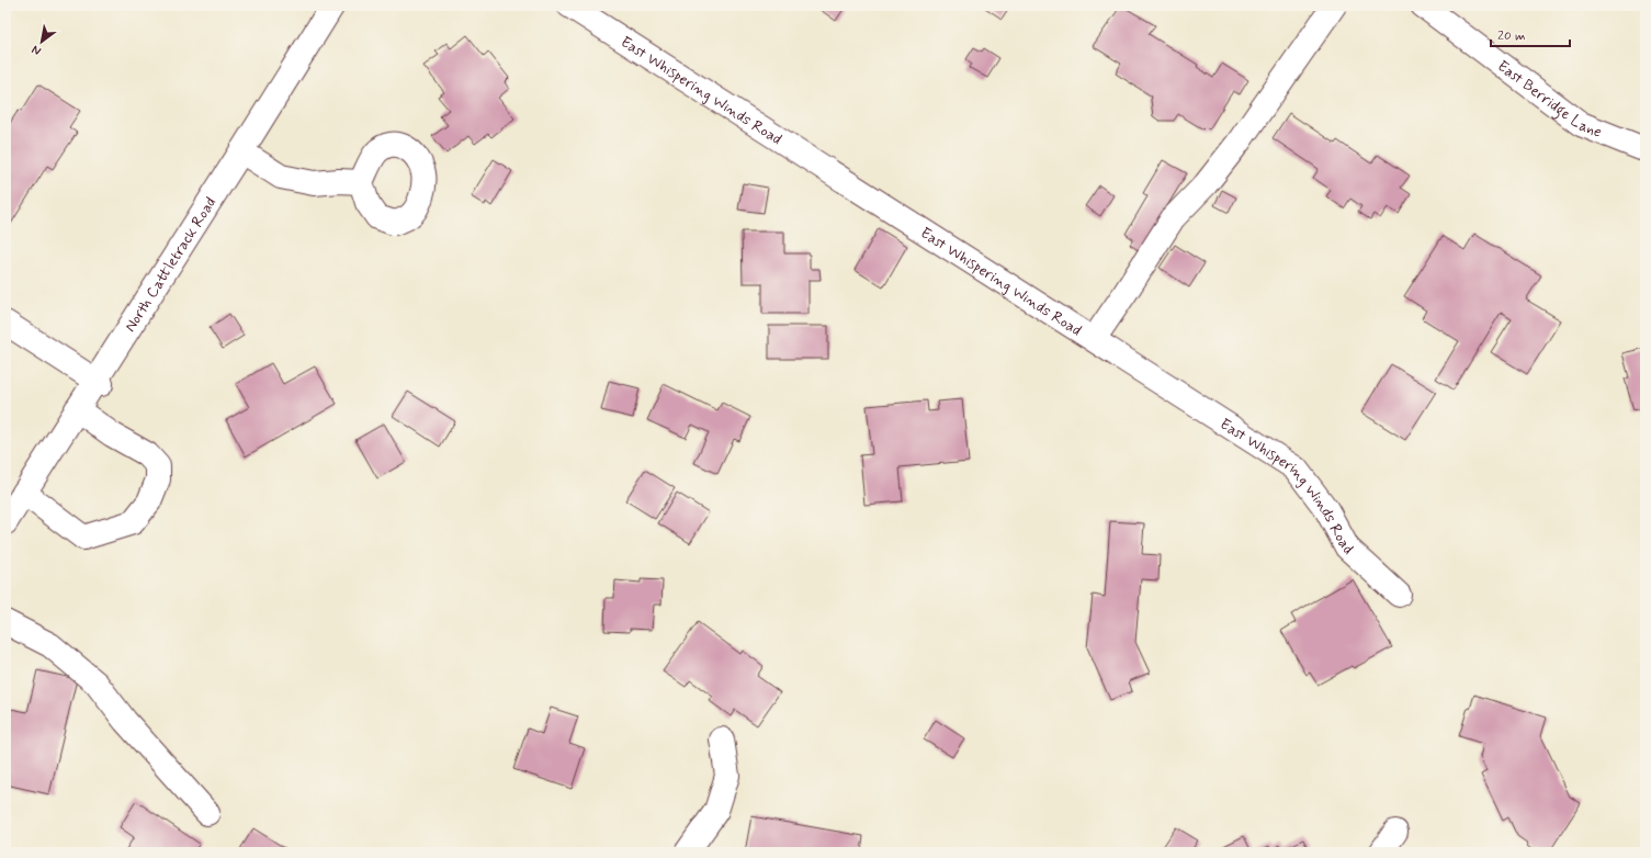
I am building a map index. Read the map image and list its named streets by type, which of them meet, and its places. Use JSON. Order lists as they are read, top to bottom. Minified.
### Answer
{"streets":{"street":["East Whispering Winds Road","East Berridge Lane","North Cattletrack Road"]},"scale_bar":"20 m","north":"bottom left"}
